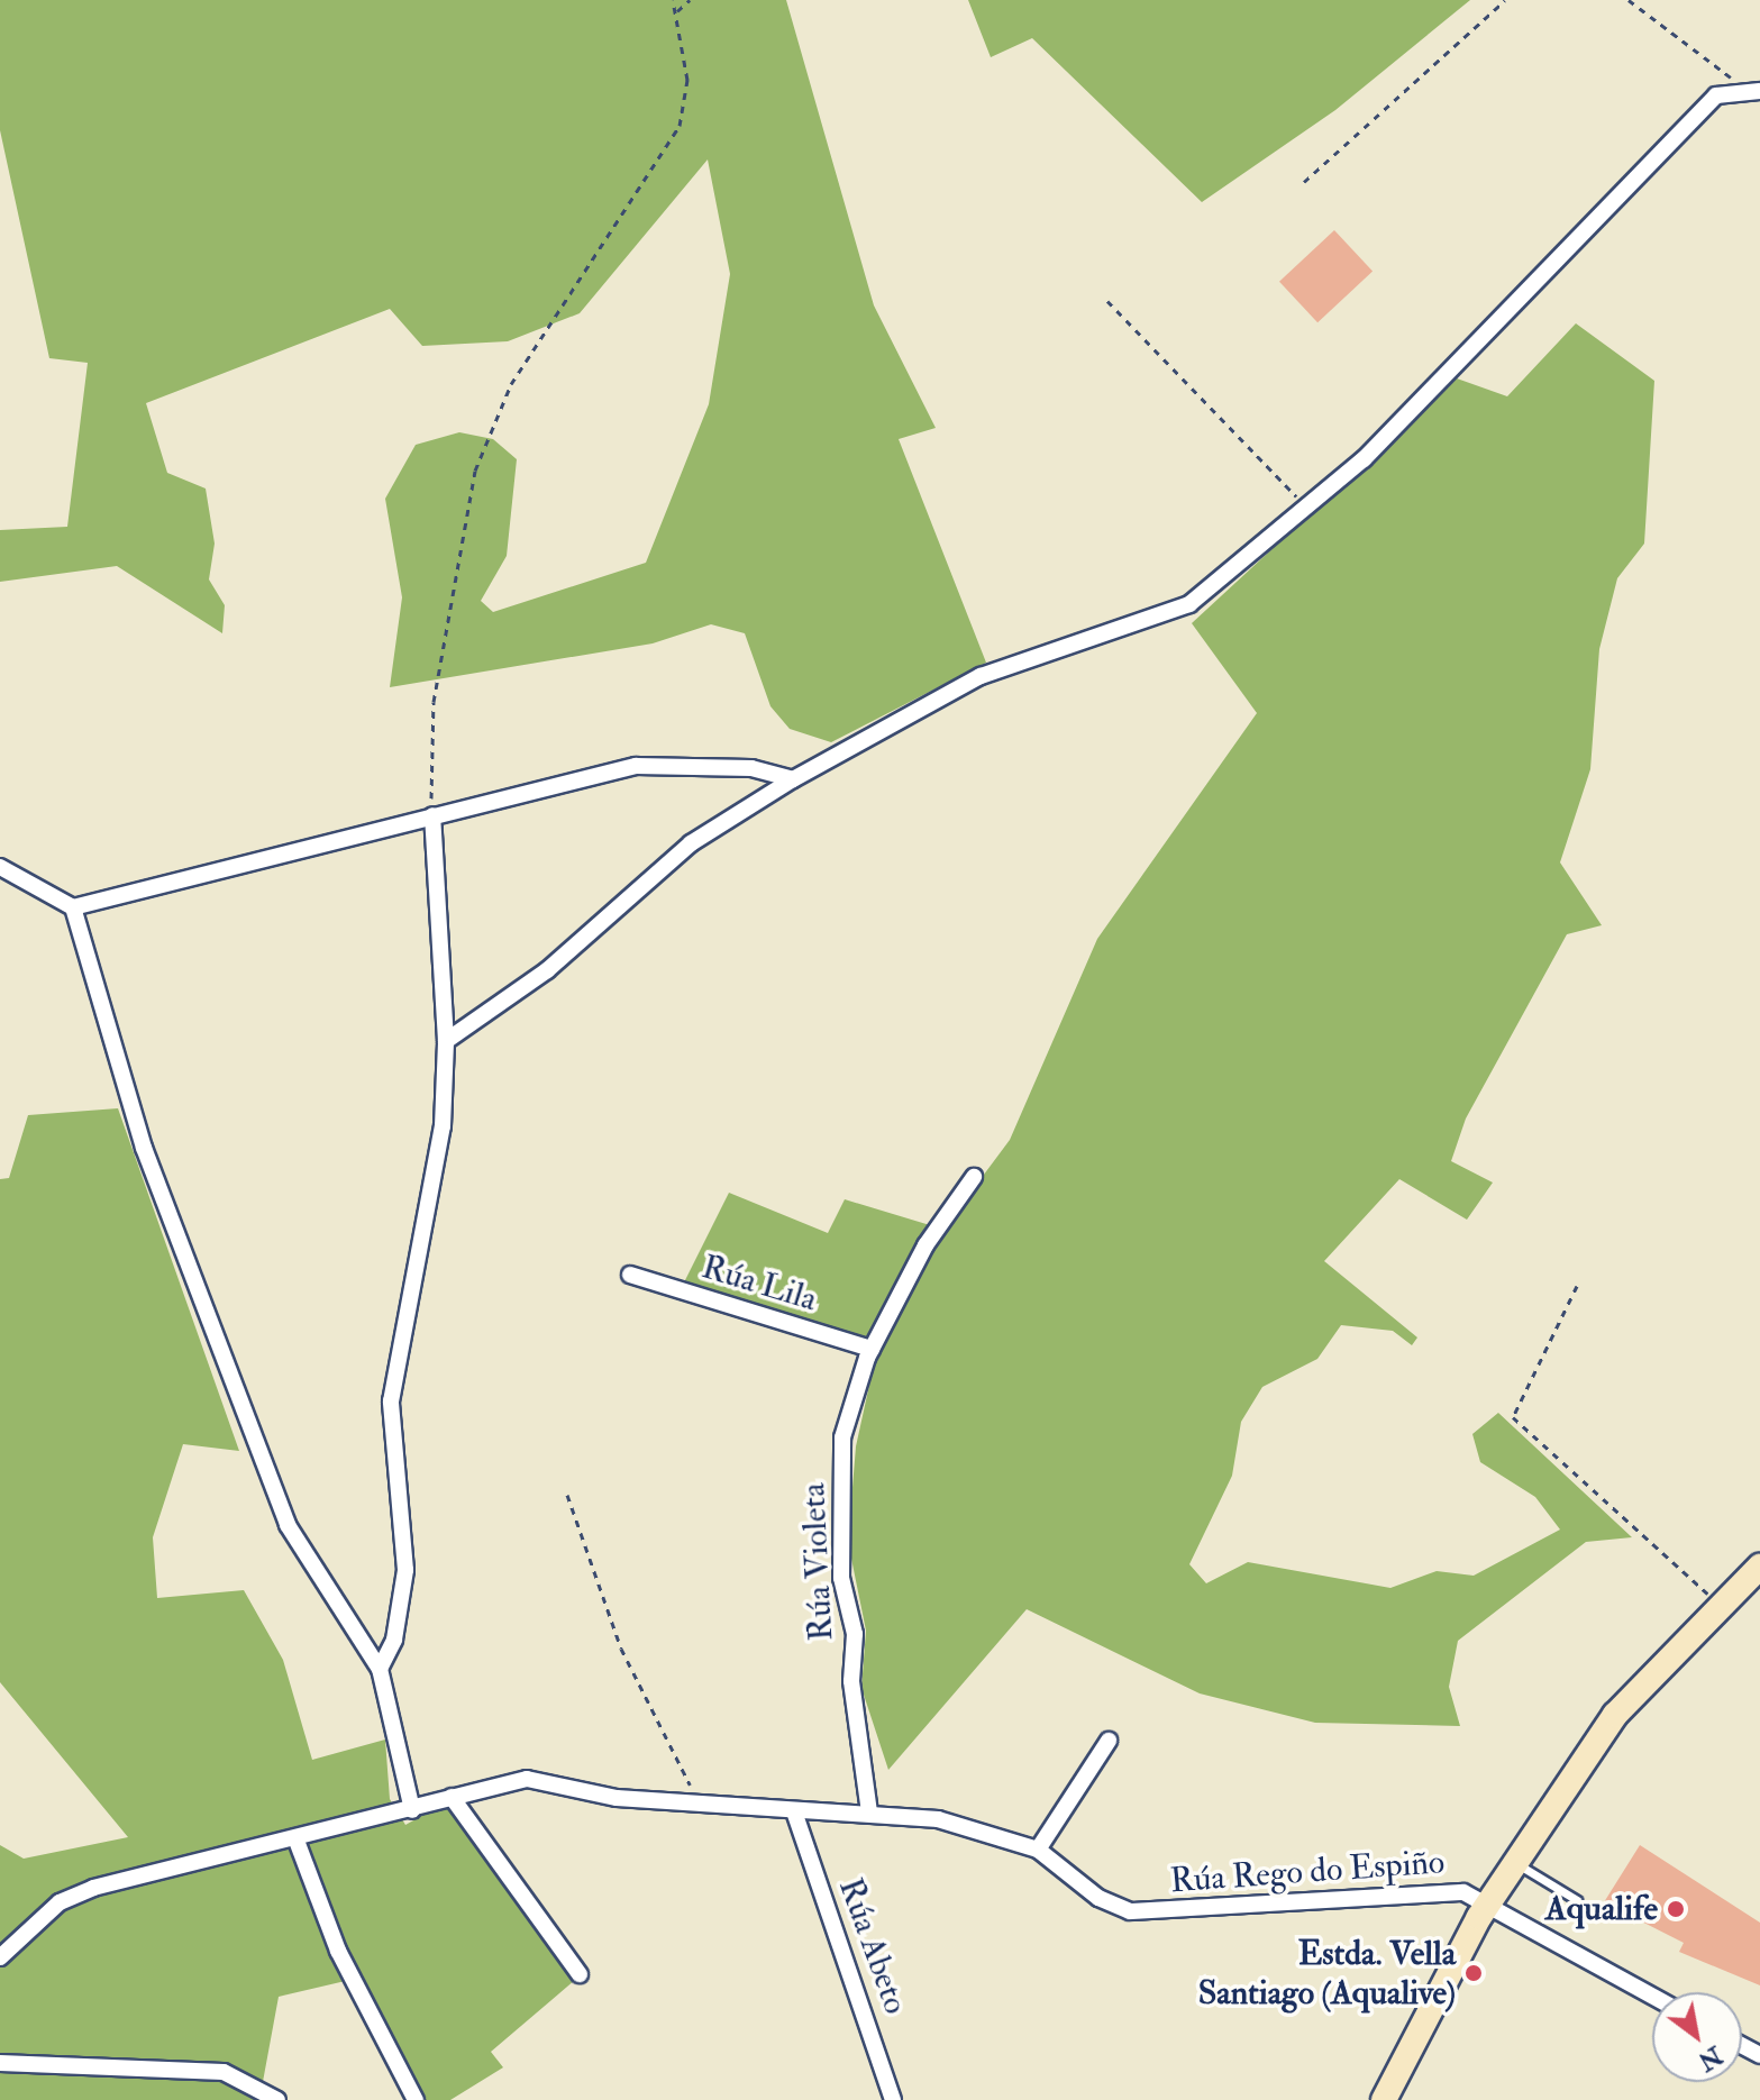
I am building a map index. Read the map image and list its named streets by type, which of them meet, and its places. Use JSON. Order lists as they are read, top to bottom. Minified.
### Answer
{"streets":{"street":["Rúa Lila","Rúa Violeta","Rúa Rego do Espiño","Rúa Abeto"]},"crossings":[["Rúa Lila","Rúa Violeta"],["Rúa Violeta","Rúa Rego do Espiño"],["Rúa Rego do Espiño","Rúa Abeto"]],"places":["Aqualife","Estda. Vella Santiago (Aqualive)"],"north":"bottom right"}
